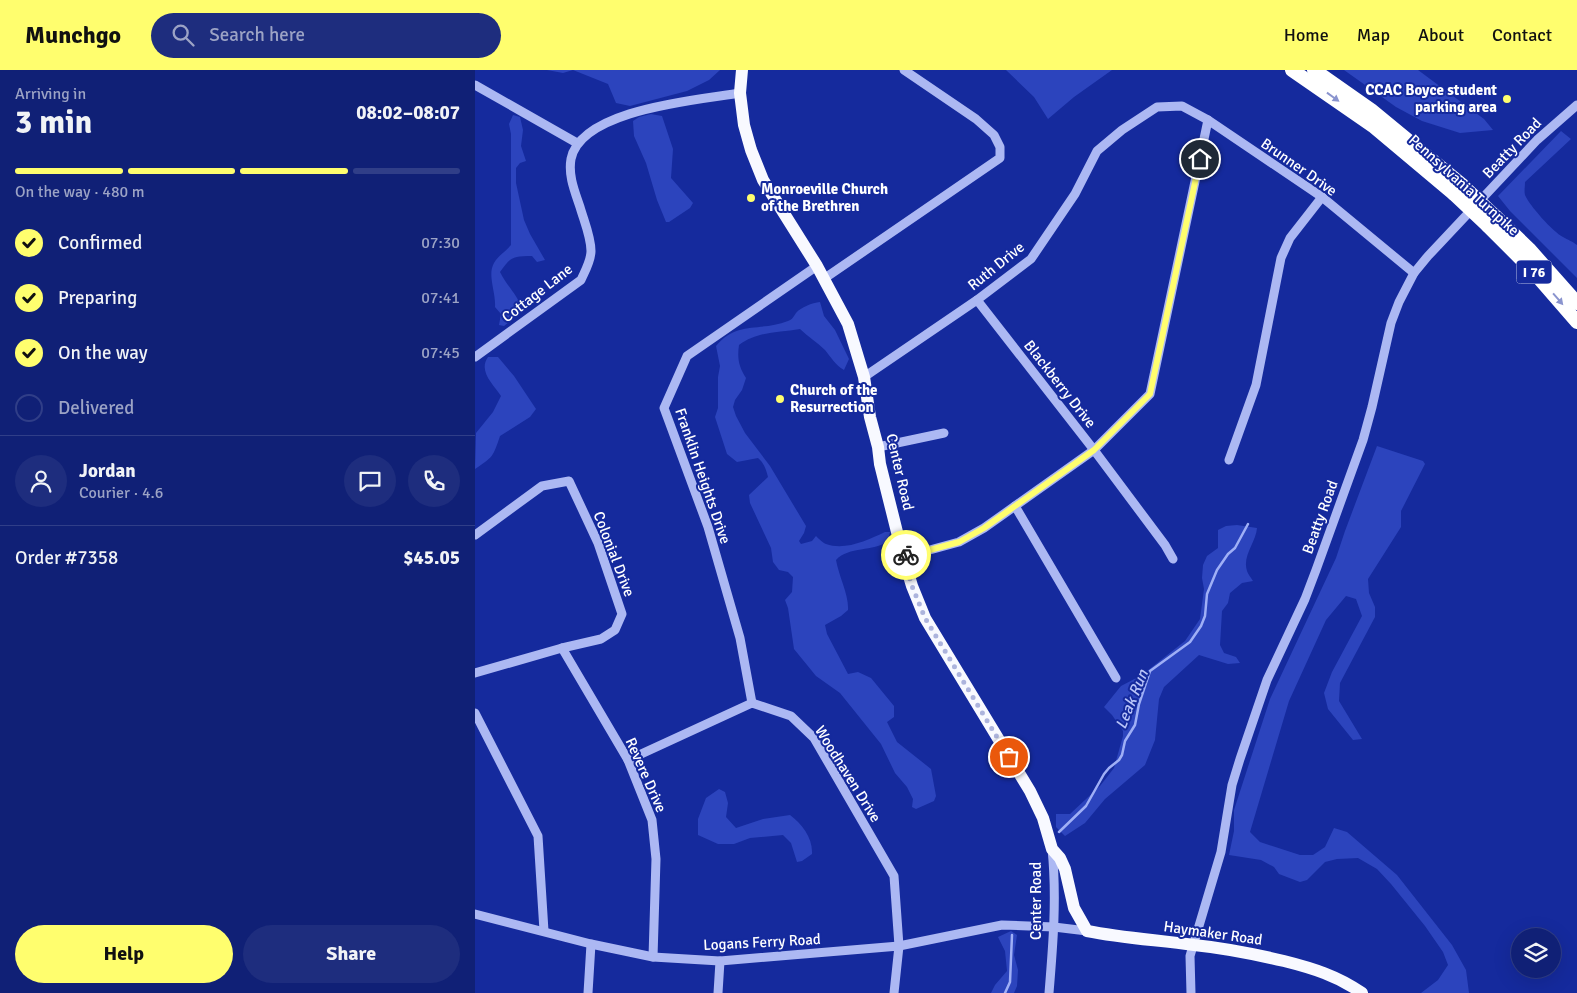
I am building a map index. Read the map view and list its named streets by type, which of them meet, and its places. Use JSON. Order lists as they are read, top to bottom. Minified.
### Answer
{"streets":{"highway":["Pennsylvania Turnpike","I 76"],"main road":["Center Road","Haymaker Road"],"street":["Beatty Road","Brunner Drive","Ruth Drive","Cottage Lane","Blackberry Drive","Franklin Heights Drive","Colonial Drive","Woodhaven Drive","Revere Drive","Logans Ferry Road"]},"crossings":[["Beatty Road","Brunner Drive"],["Beatty Road","Haymaker Road"],["Brunner Drive","Ruth Drive"],["Ruth Drive","Blackberry Drive"],["Ruth Drive","Center Road"],["Center Road","Franklin Heights Drive"],["Center Road","Haymaker Road"],["Center Road","Logans Ferry Road"],["Franklin Heights Drive","Woodhaven Drive"],["Colonial Drive","Revere Drive"],["Woodhaven Drive","Logans Ferry Road"],["Revere Drive","Logans Ferry Road"],["Haymaker Road","Logans Ferry Road"]],"water":["Leak Run"],"places":["CCAC Boyce student parking area","Monroeville Church of the Brethren","Church of the Resurrection"],"page":{"header":"Munchgo","search":"Search here","nav":["Home","Map","About","Contact"],"heading":["3 min","Arriving in","08:02–08:07"],"panel":["Jordan","Courier · 4.6","Order #7358","$45.05"],"bar":"On the way · 480 m","list":[["Confirmed","07:30"],["Preparing","07:41"],["On the way","07:45"],"Delivered"],"buttons":["Help","Share"]}}
